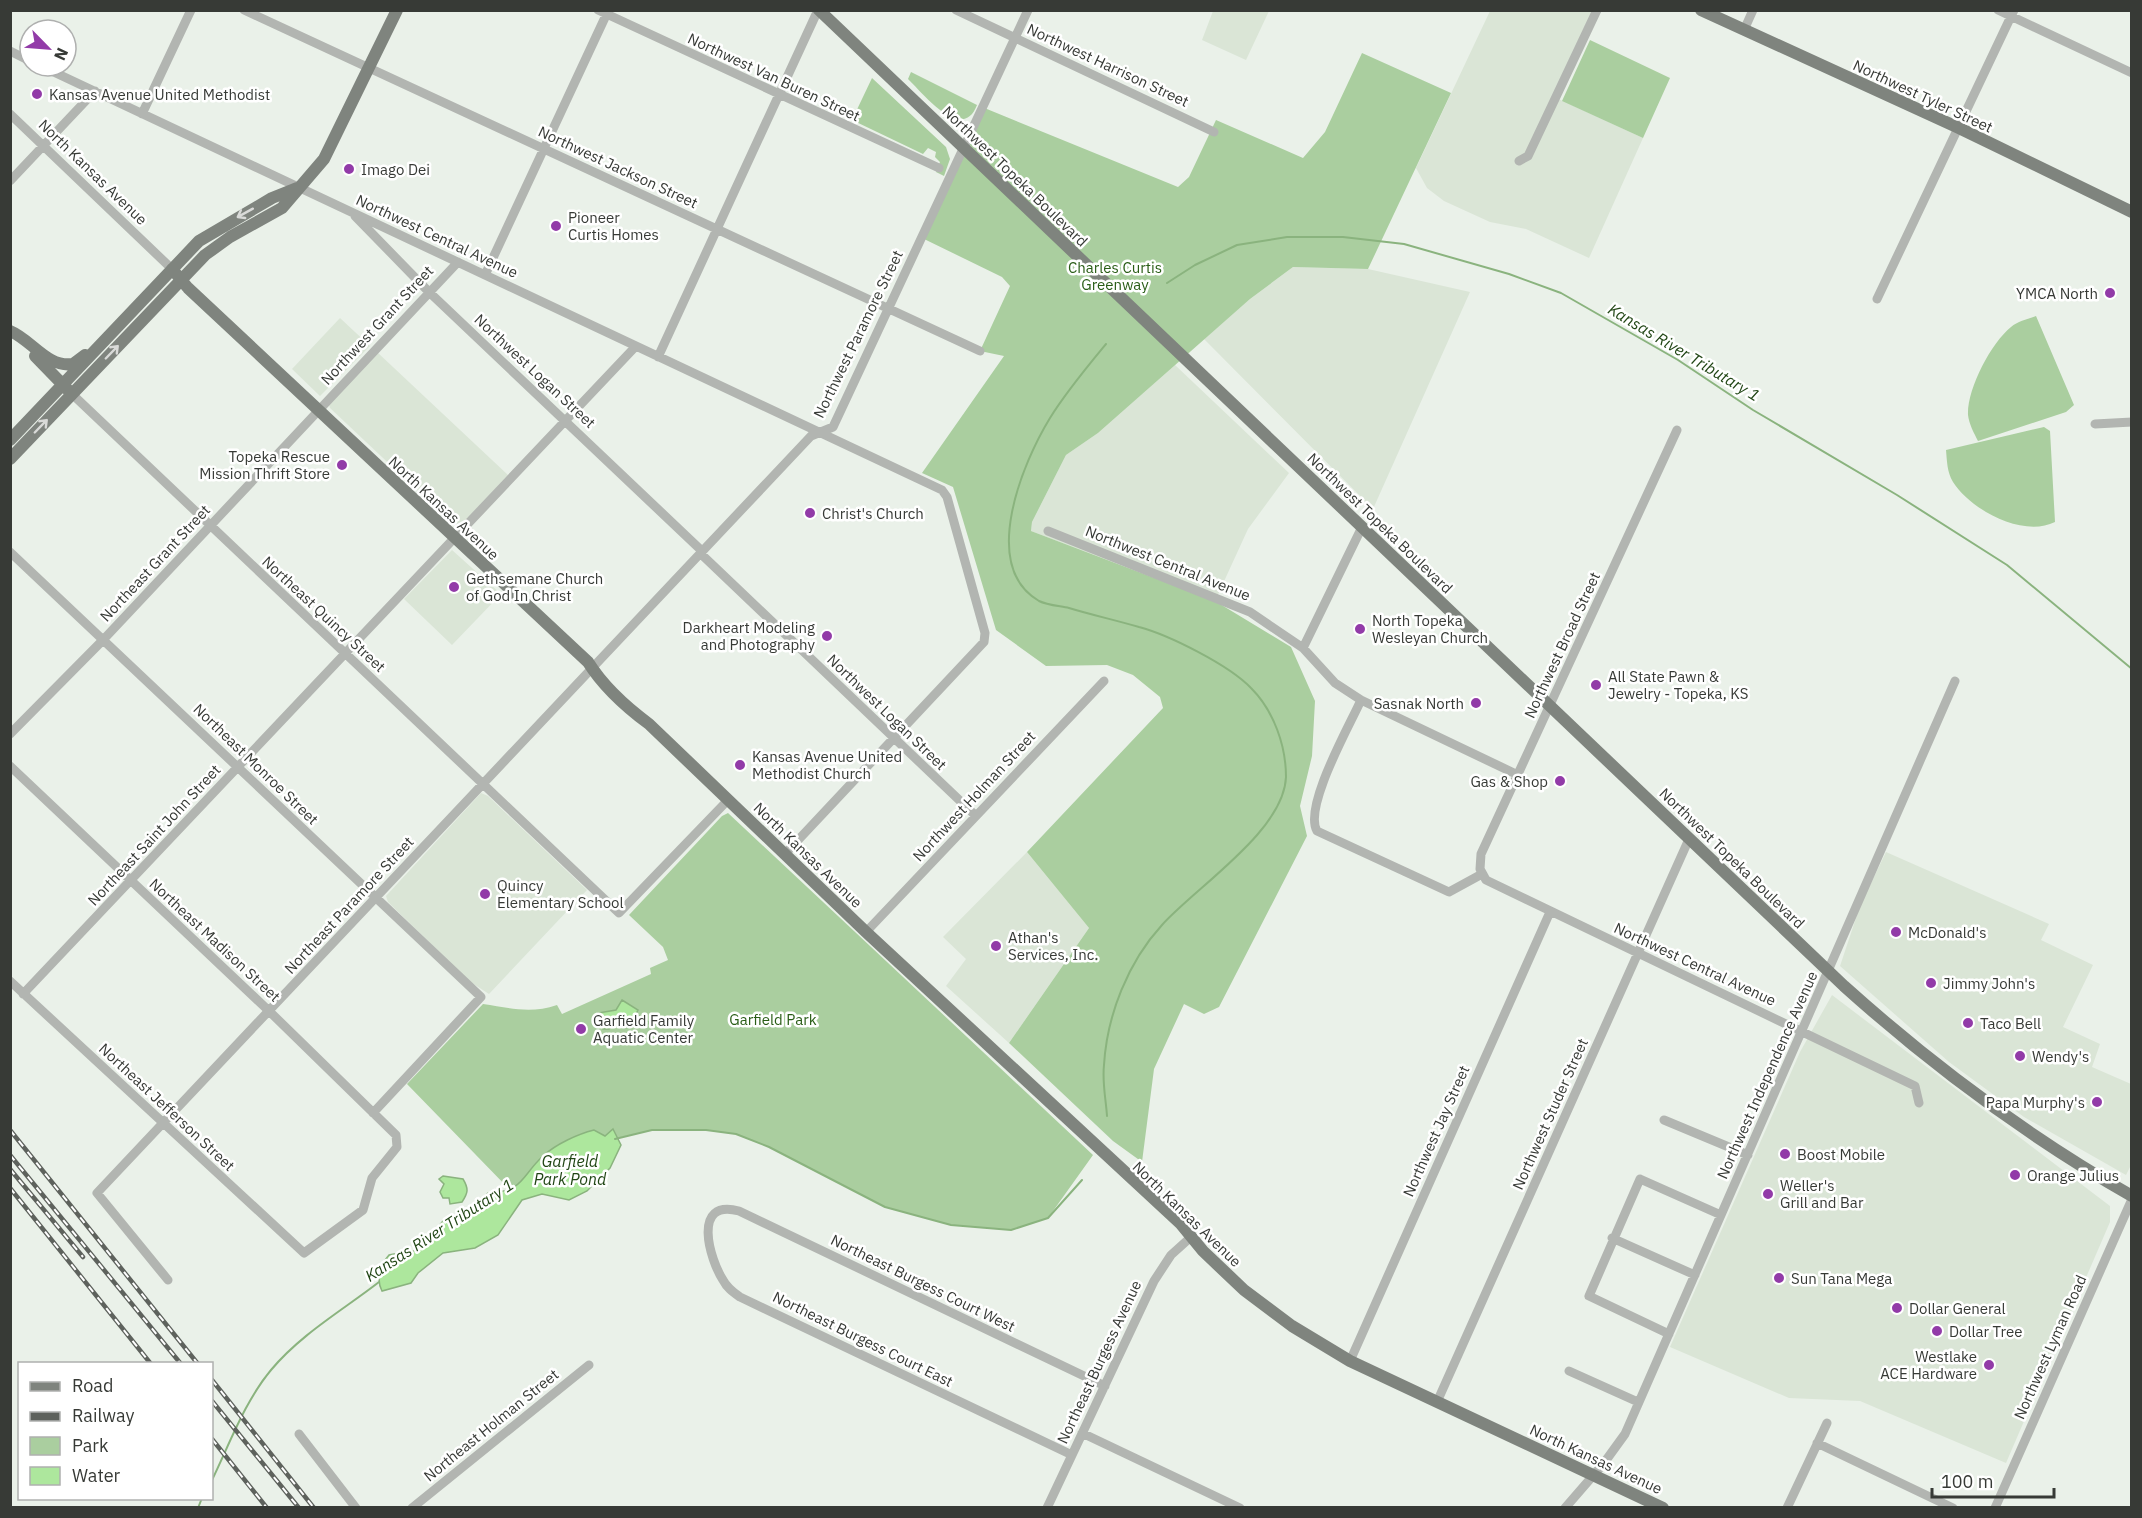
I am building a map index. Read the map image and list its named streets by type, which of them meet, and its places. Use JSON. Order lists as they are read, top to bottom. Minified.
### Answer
{"streets":{"main road":["Northwest Tyler Street","North Kansas Avenue","Northwest Topeka Boulevard","Northeast Quincy Street"],"street":["Northwest Harrison Street","Northwest Van Buren Street","Northwest Jackson Street","Northwest Central Avenue","Northwest Grant Street","Northwest Paramore Street","Northwest Logan Street","Northeast Grant Street","Northwest Broad Street","Northeast Monroe Street","Northwest Holman Street","Northeast Saint John Street","Northeast Paramore Street","Northeast Madison Street","Northwest Independence Avenue","Northeast Jefferson Street","Northwest Studer Street","Northwest Jay Street","Northeast Burgess Court West","Northeast Burgess Court East","Northwest Lyman Road","Northeast Burgess Avenue","Northeast Holman Street"]},"crossings":[["Northwest Harrison Street","Northwest Paramore Street"],["Northwest Jackson Street","Northwest Paramore Street"],["North Kansas Avenue","Northwest Central Avenue"],["North Kansas Avenue","Northwest Grant Street"],["North Kansas Avenue","Northwest Paramore Street"],["North Kansas Avenue","Northeast Grant Street"],["North Kansas Avenue","Northeast Quincy Street"],["North Kansas Avenue","Northwest Holman Street"],["North Kansas Avenue","Northeast Saint John Street"],["North Kansas Avenue","Northeast Paramore Street"],["North Kansas Avenue","Northwest Independence Avenue"],["North Kansas Avenue","Northwest Studer Street"],["North Kansas Avenue","Northwest Jay Street"],["North Kansas Avenue","Northeast Burgess Avenue"],["Northwest Topeka Boulevard","Northwest Paramore Street"],["Northwest Topeka Boulevard","Northwest Broad Street"],["Northwest Topeka Boulevard","Northwest Independence Avenue"],["Northwest Topeka Boulevard","Northwest Studer Street"],["Northwest Topeka Boulevard","Northwest Lyman Road"],["Northwest Central Avenue","Northwest Grant Street"],["Northwest Central Avenue","Northwest Paramore Street"],["Northwest Central Avenue","Northwest Logan Street"],["Northwest Central Avenue","Northwest Broad Street"],["Northwest Central Avenue","Northeast Saint John Street"],["Northwest Central Avenue","Northwest Independence Avenue"],["Northwest Central Avenue","Northwest Studer Street"],["Northwest Central Avenue","Northwest Jay Street"],["Northwest Grant Street","Northwest Logan Street"],["Northwest Grant Street","Northeast Grant Street"],["Northwest Paramore Street","Northwest Logan Street"],["Northwest Paramore Street","Northeast Paramore Street"],["Northwest Logan Street","Northwest Holman Street"],["Northwest Logan Street","Northeast Saint John Street"],["Northeast Grant Street","Northeast Quincy Street"],["Northeast Grant Street","Northeast Monroe Street"],["Northeast Quincy Street","Northeast Saint John Street"],["Northeast Quincy Street","Northeast Paramore Street"],["Northeast Monroe Street","Northeast Saint John Street"],["Northeast Monroe Street","Northeast Paramore Street"],["Northeast Monroe Street","Northeast Madison Street"],["Northeast Saint John Street","Northeast Madison Street"],["Northeast Saint John Street","Northeast Jefferson Street"],["Northeast Paramore Street","Northeast Madison Street"],["Northeast Paramore Street","Northeast Jefferson Street"],["Northeast Madison Street","Northeast Jefferson Street"],["Northeast Burgess Court West","Northeast Burgess Court East"],["Northeast Burgess Court West","Northeast Burgess Avenue"],["Northeast Burgess Court East","Northeast Burgess Avenue"]],"water":["Kansas River Tributary 1","Garfield Park Pond"],"parks":["Charles Curtis Greenway","Garfield Park"],"places":["Kansas Avenue United Methodist","Imago Dei","Pioneer Curtis Homes","YMCA North","Topeka Rescue Mission Thrift Store","Christ's Church","Gethsemane Church of God In Christ","North Topeka Wesleyan Church","Darkheart Modeling and Photography","All State Pawn & Jewelry - Topeka, KS","Sasnak North","Kansas Avenue United Methodist Church","Gas & Shop","Quincy Elementary School","McDonald's","Athan's Services, Inc.","Jimmy John's","Taco Bell","Garfield Family Aquatic Center","Wendy's","Papa Murphy's","Boost Mobile","Orange Julius","Weller's Grill and Bar","Sun Tana Mega","Dollar General","Dollar Tree","Westlake ACE Hardware"],"legend":["Road","Railway","Park","Water"],"scale_bar":"100 m","north":"bottom right"}
